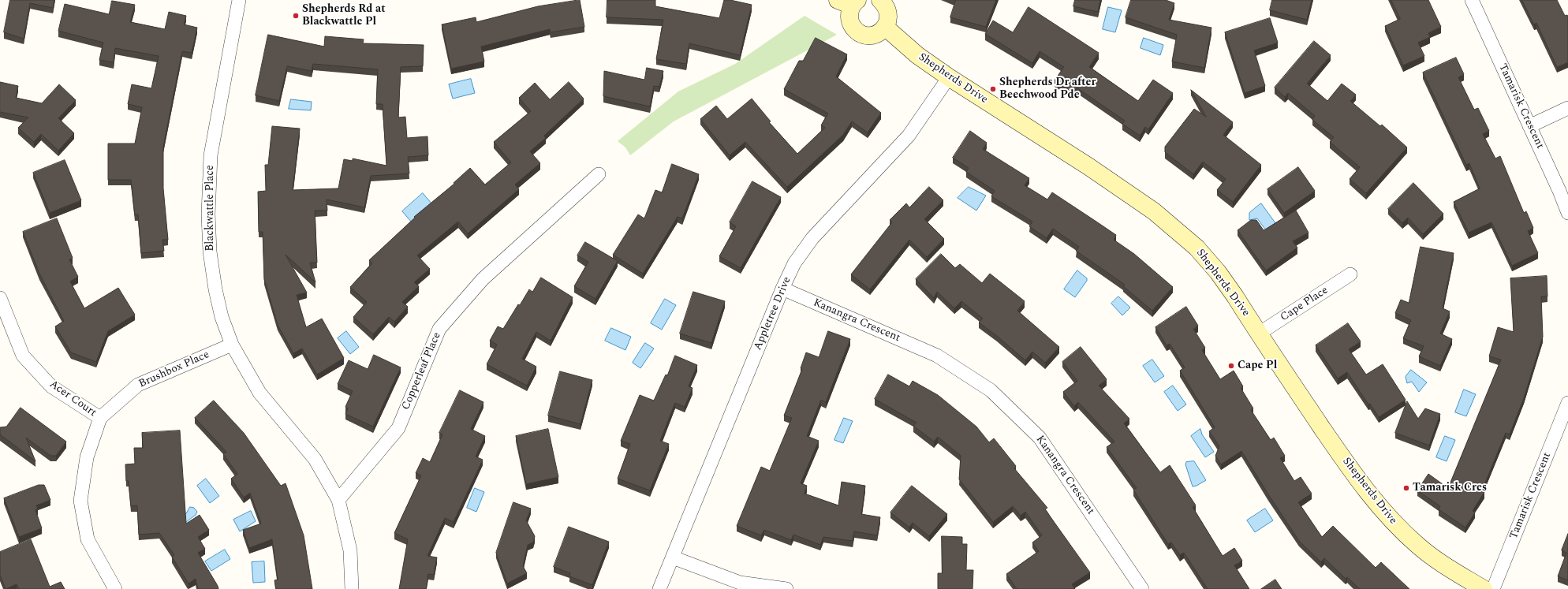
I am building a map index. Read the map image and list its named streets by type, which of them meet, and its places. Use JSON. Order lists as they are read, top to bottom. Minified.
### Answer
{"streets":{"main road":["Shepherds Drive"],"street":["Tamarisk Crescent","Blackwattle Place","Cape Place","Appletree Drive","Kanangra Crescent","Brushbox Place","Copperleaf Place","Acer Court"]},"crossings":[["Shepherds Drive","Cape Place"],["Shepherds Drive","Appletree Drive"],["Blackwattle Place","Brushbox Place"],["Blackwattle Place","Copperleaf Place"],["Appletree Drive","Kanangra Crescent"],["Brushbox Place","Acer Court"]],"places":["Shepherds Rd at Blackwattle Pl","Shepherds Dr after Beechwood Pde","Cape Pl","Tamarisk Cres"]}
